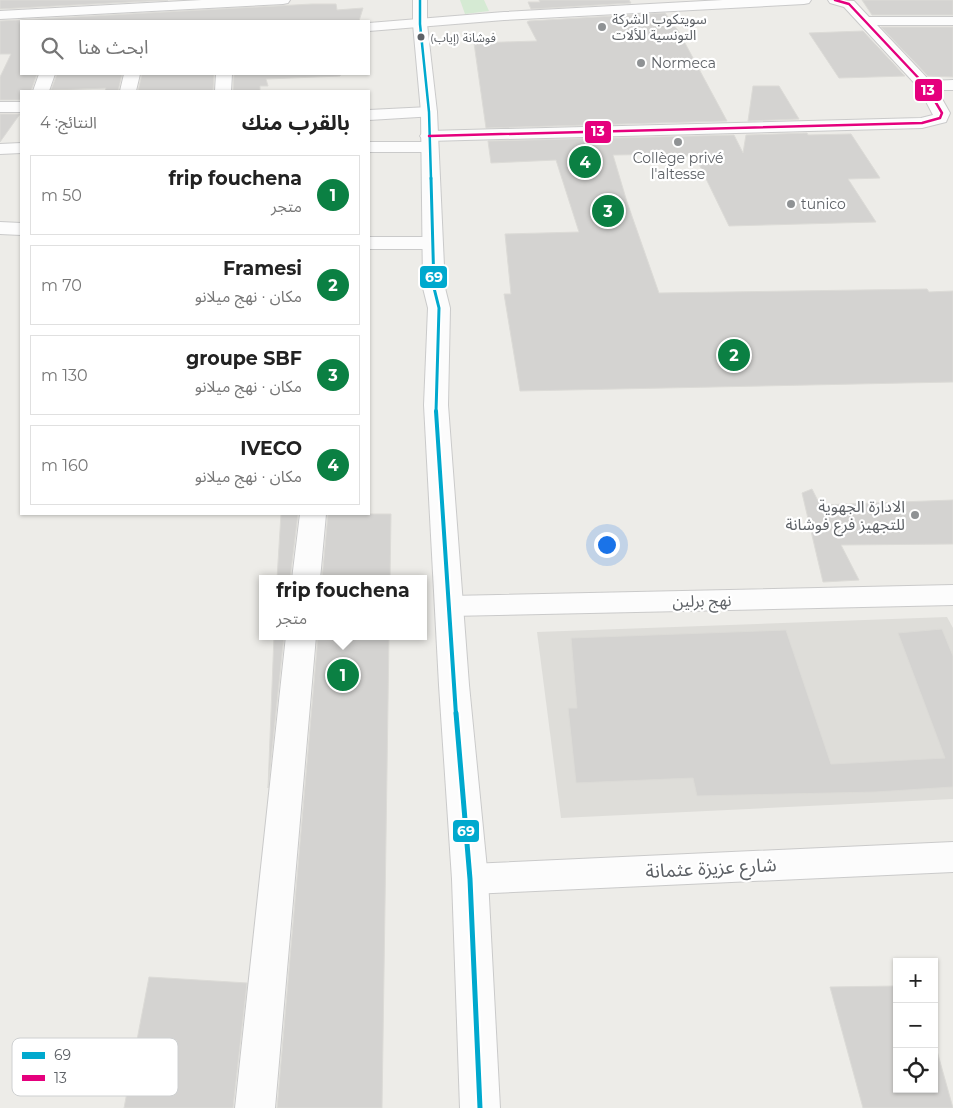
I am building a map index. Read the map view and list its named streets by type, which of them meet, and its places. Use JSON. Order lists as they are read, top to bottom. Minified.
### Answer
{"streets":{"street":["نهج برلين","شارع عزيزة عثمانة"]},"places":["سويتكوب الشركة التونسية للألات","فوشانة (إياب)","Normeca","Collège privé l'altesse","tunico","الادارة الجهوية للتجهيز فرع فوشانة"],"lines":["transit line 69","transit line 13"],"legend":["69","13"],"page":{"search":"ابحث هنا","heading":["بالقرب منك","النتائج: 4"],"pins":["4","3","2","1"],"list":[{"mark":"1","name":"frip fouchena","note":"متجر","value":"50 m"},{"mark":"2","name":"Framesi","note":"مكان · نهج ميلانو","value":"70 m"},{"mark":"3","name":"groupe SBF","note":"مكان · نهج ميلانو","value":"130 m"},{"mark":"4","name":"IVECO","note":"مكان · نهج ميلانو","value":"160 m"}],"popup":["frip fouchena","متجر"],"map_buttons":["+","−"]}}
